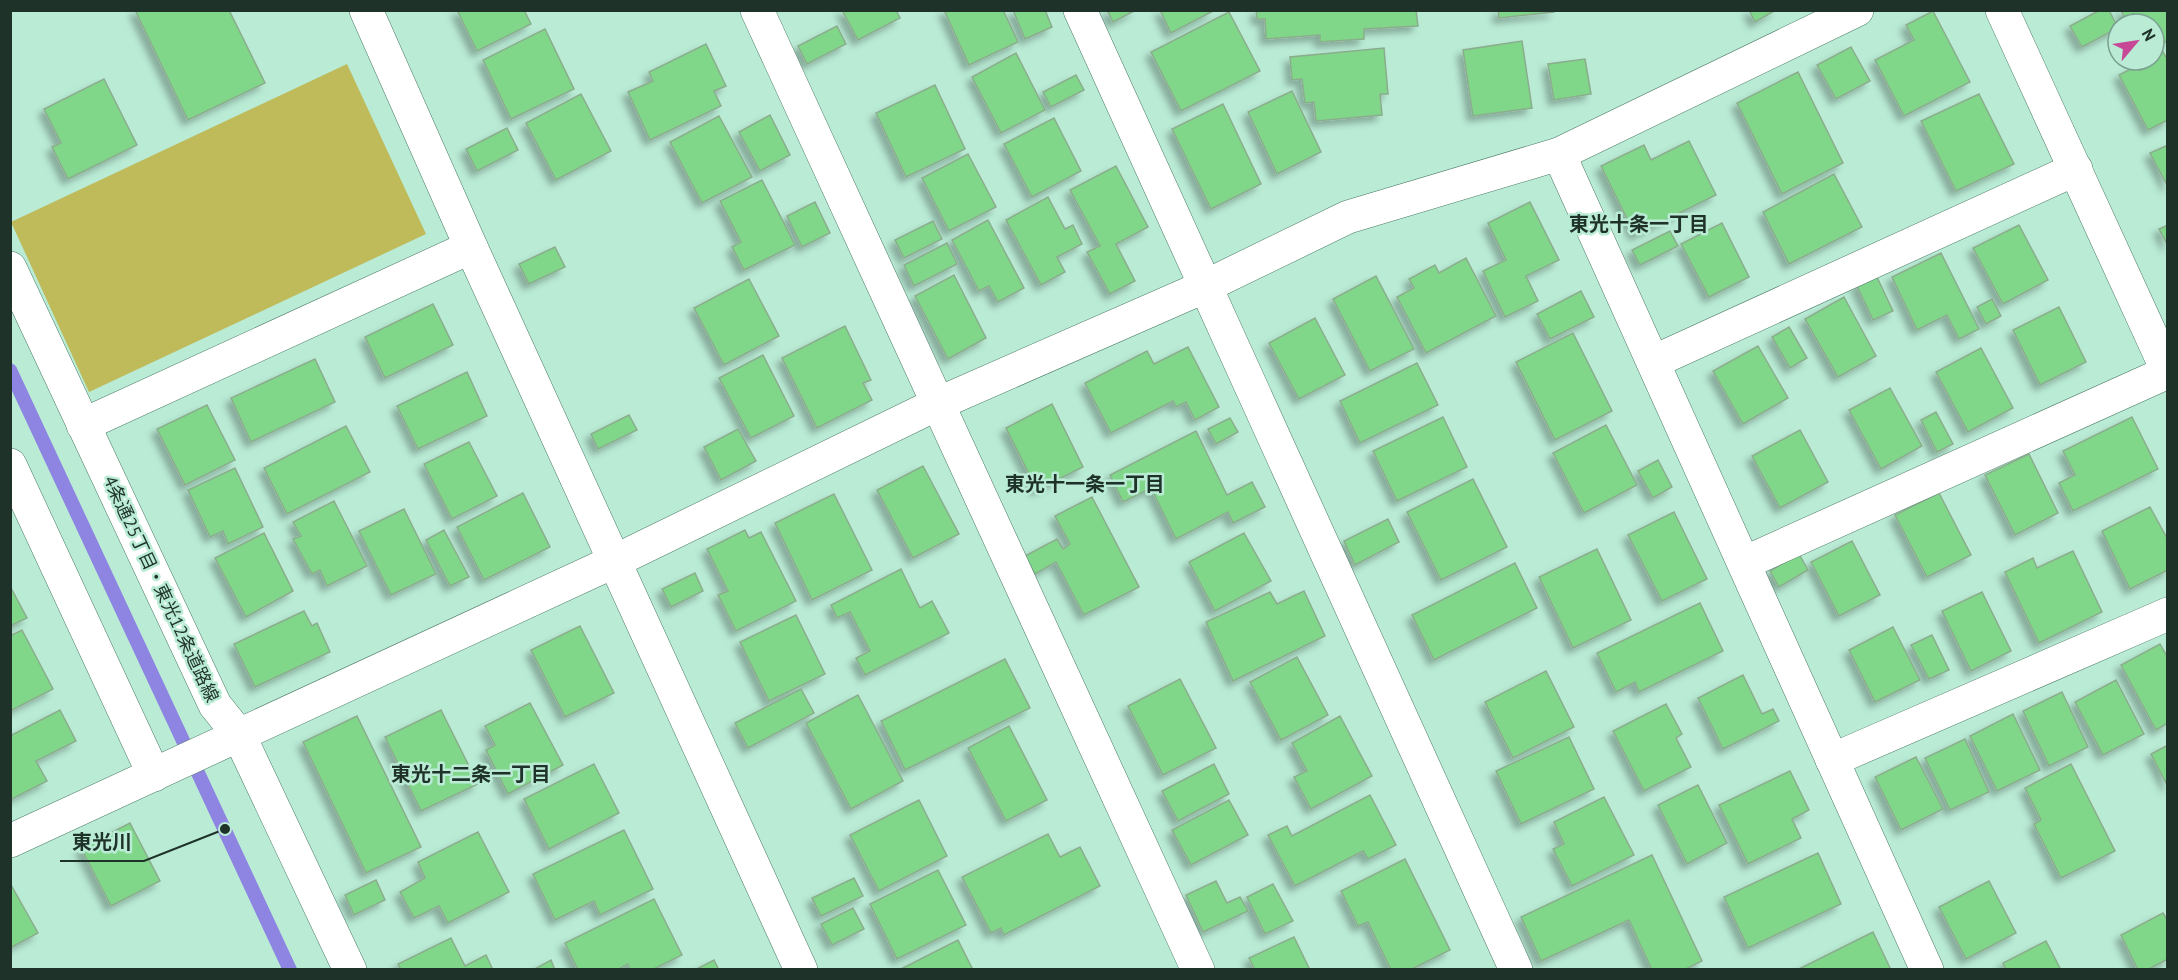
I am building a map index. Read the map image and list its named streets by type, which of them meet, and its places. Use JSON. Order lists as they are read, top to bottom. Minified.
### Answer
{"streets":{"street":["4条通25丁目・東光12条道路線"]},"districts":["東光十条一丁目","東光十一条一丁目","東光十二条一丁目"],"places":["東光川"],"north":"top right"}
